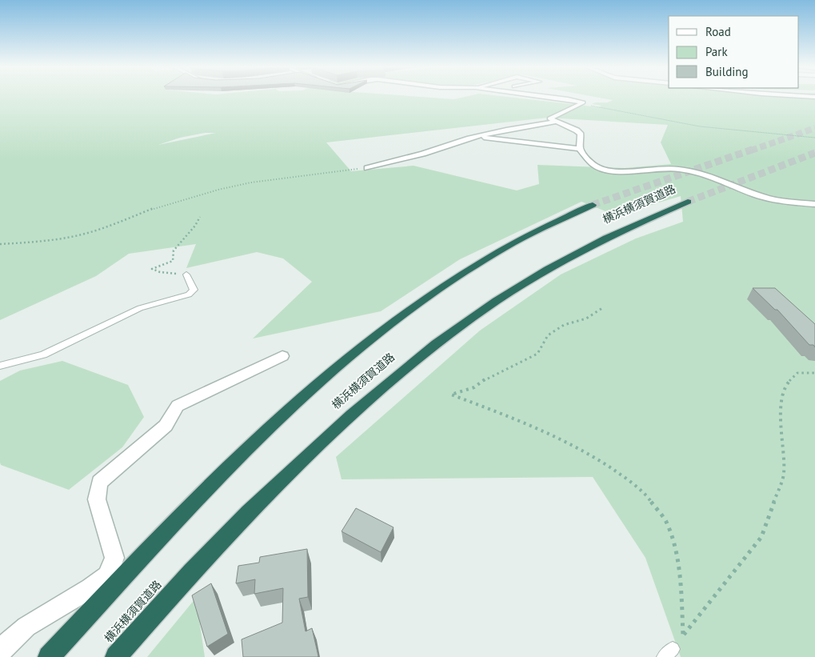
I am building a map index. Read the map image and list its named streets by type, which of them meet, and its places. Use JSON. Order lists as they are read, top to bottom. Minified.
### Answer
{"streets":{"highway":["横浜横須賀道路"]},"legend":["Road","Park","Building"]}
